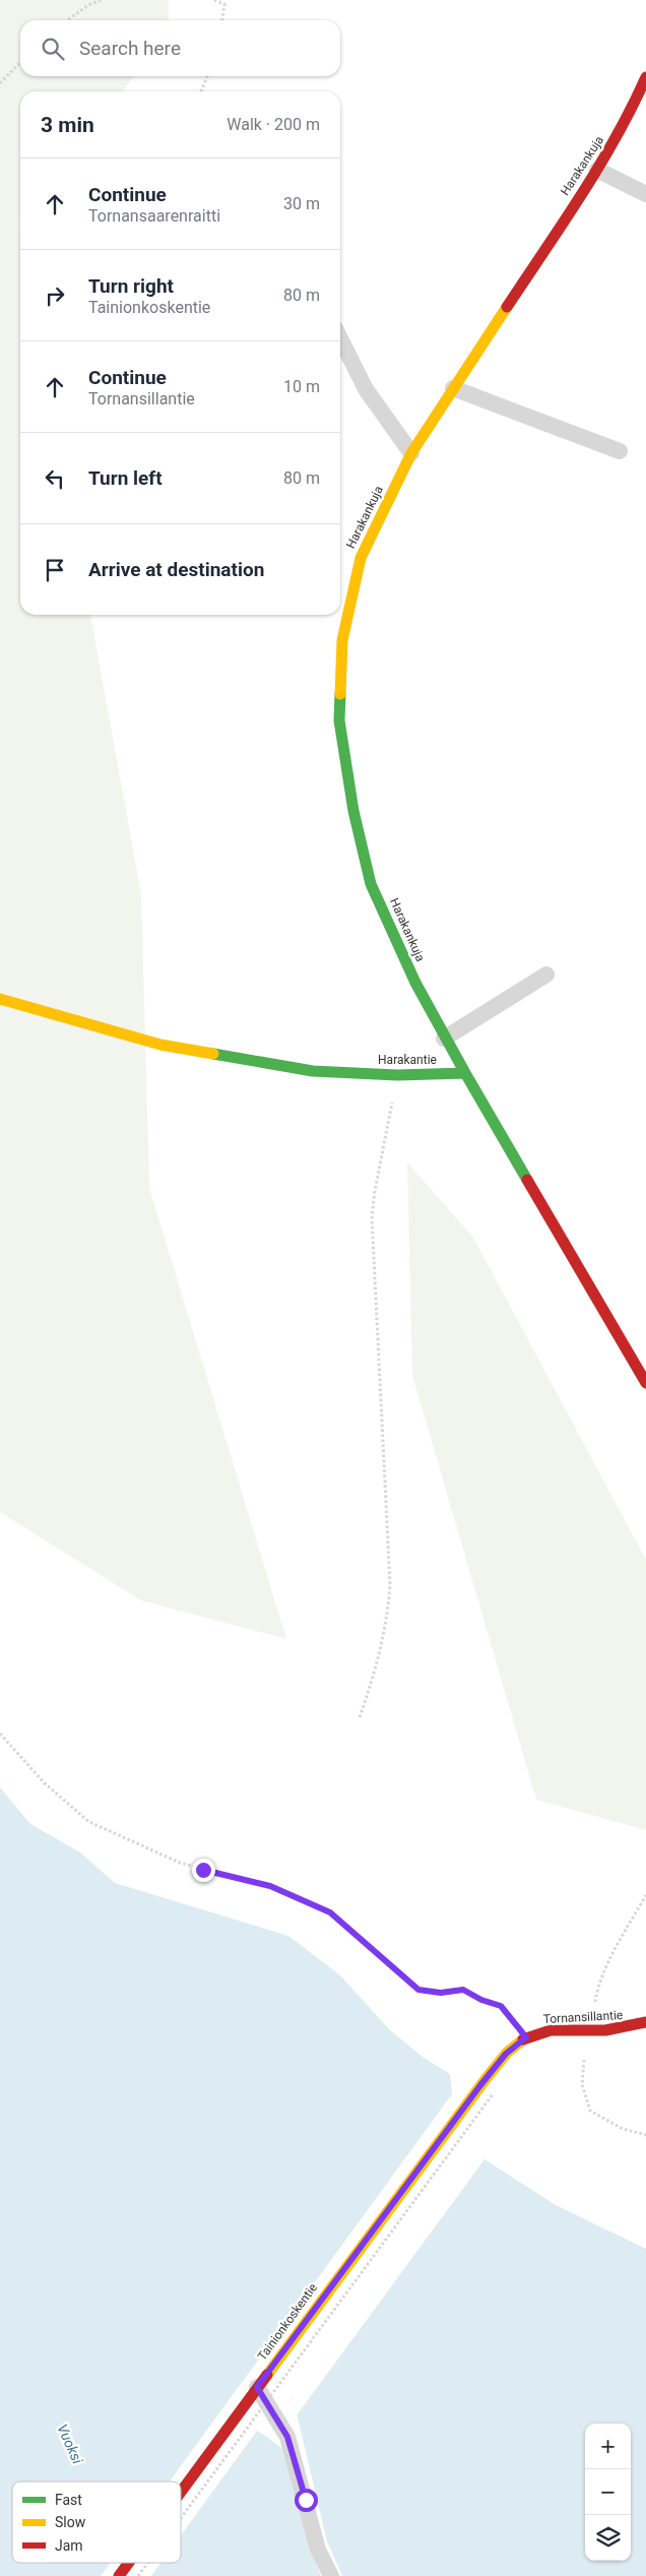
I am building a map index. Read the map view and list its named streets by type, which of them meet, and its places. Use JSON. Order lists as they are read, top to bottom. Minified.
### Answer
{"streets":{"street":["Harakankuja","Harakantie","Tornansillantie","Tainionkoskentie"]},"crossings":[["Harakankuja","Harakantie"],["Tornansillantie","Tainionkoskentie"]],"water":["Vuoksi"],"legend":["Fast","Slow","Jam"],"page":{"search":"Search here","heading":["3 min","Walk · 200 m"],"list":[["Continue","Tornansaarenraitti","30 m"],["Turn right","Tainionkoskentie","80 m"],["Continue","Tornansillantie","10 m"],["Turn left","80 m"],"Arrive at destination"],"map_buttons":["+","−"]}}
